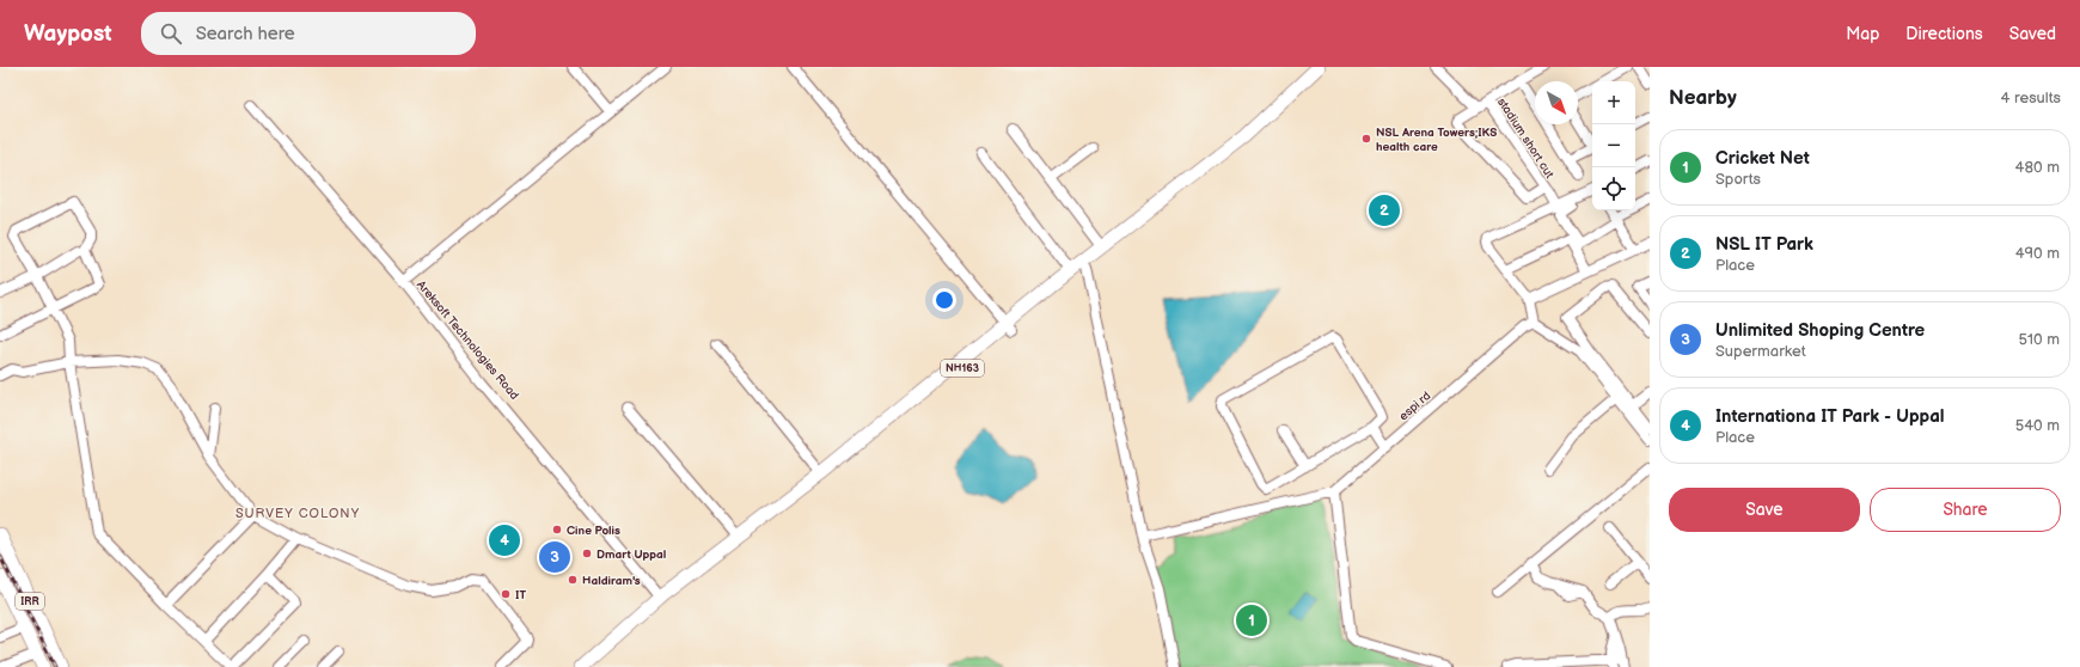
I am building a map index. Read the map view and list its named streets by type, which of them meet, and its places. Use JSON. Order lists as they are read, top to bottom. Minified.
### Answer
{"streets":{"highway":["NH163","IRR"],"street":["stadium short cut","Areksoft Technologies Road","espi rd"]},"crossings":[["Areksoft Technologies Road","NH163"]],"districts":["SURVEY COLONY"],"places":["NSL Arena Towers;IKS health care","Cine Polis","Dmart Uppal","Haldiram's","IT"],"north":"bottom right","page":{"header":"Waypost","search":"Search here","nav":["Map","Directions","Saved"],"heading":["Nearby","4 results"],"map_buttons":["+","−"],"list":[{"mark":"1","name":"Cricket Net","note":"Sports","value":"480 m"},{"mark":"2","name":"NSL IT Park","note":"Place","value":"490 m"},{"mark":"3","name":"Unlimited Shoping Centre","note":"Supermarket","value":"510 m"},{"mark":"4","name":"Internationa IT Park - Uppal","note":"Place","value":"540 m"}],"pins":["2","4","3","1"],"buttons":["Save","Share"]}}
